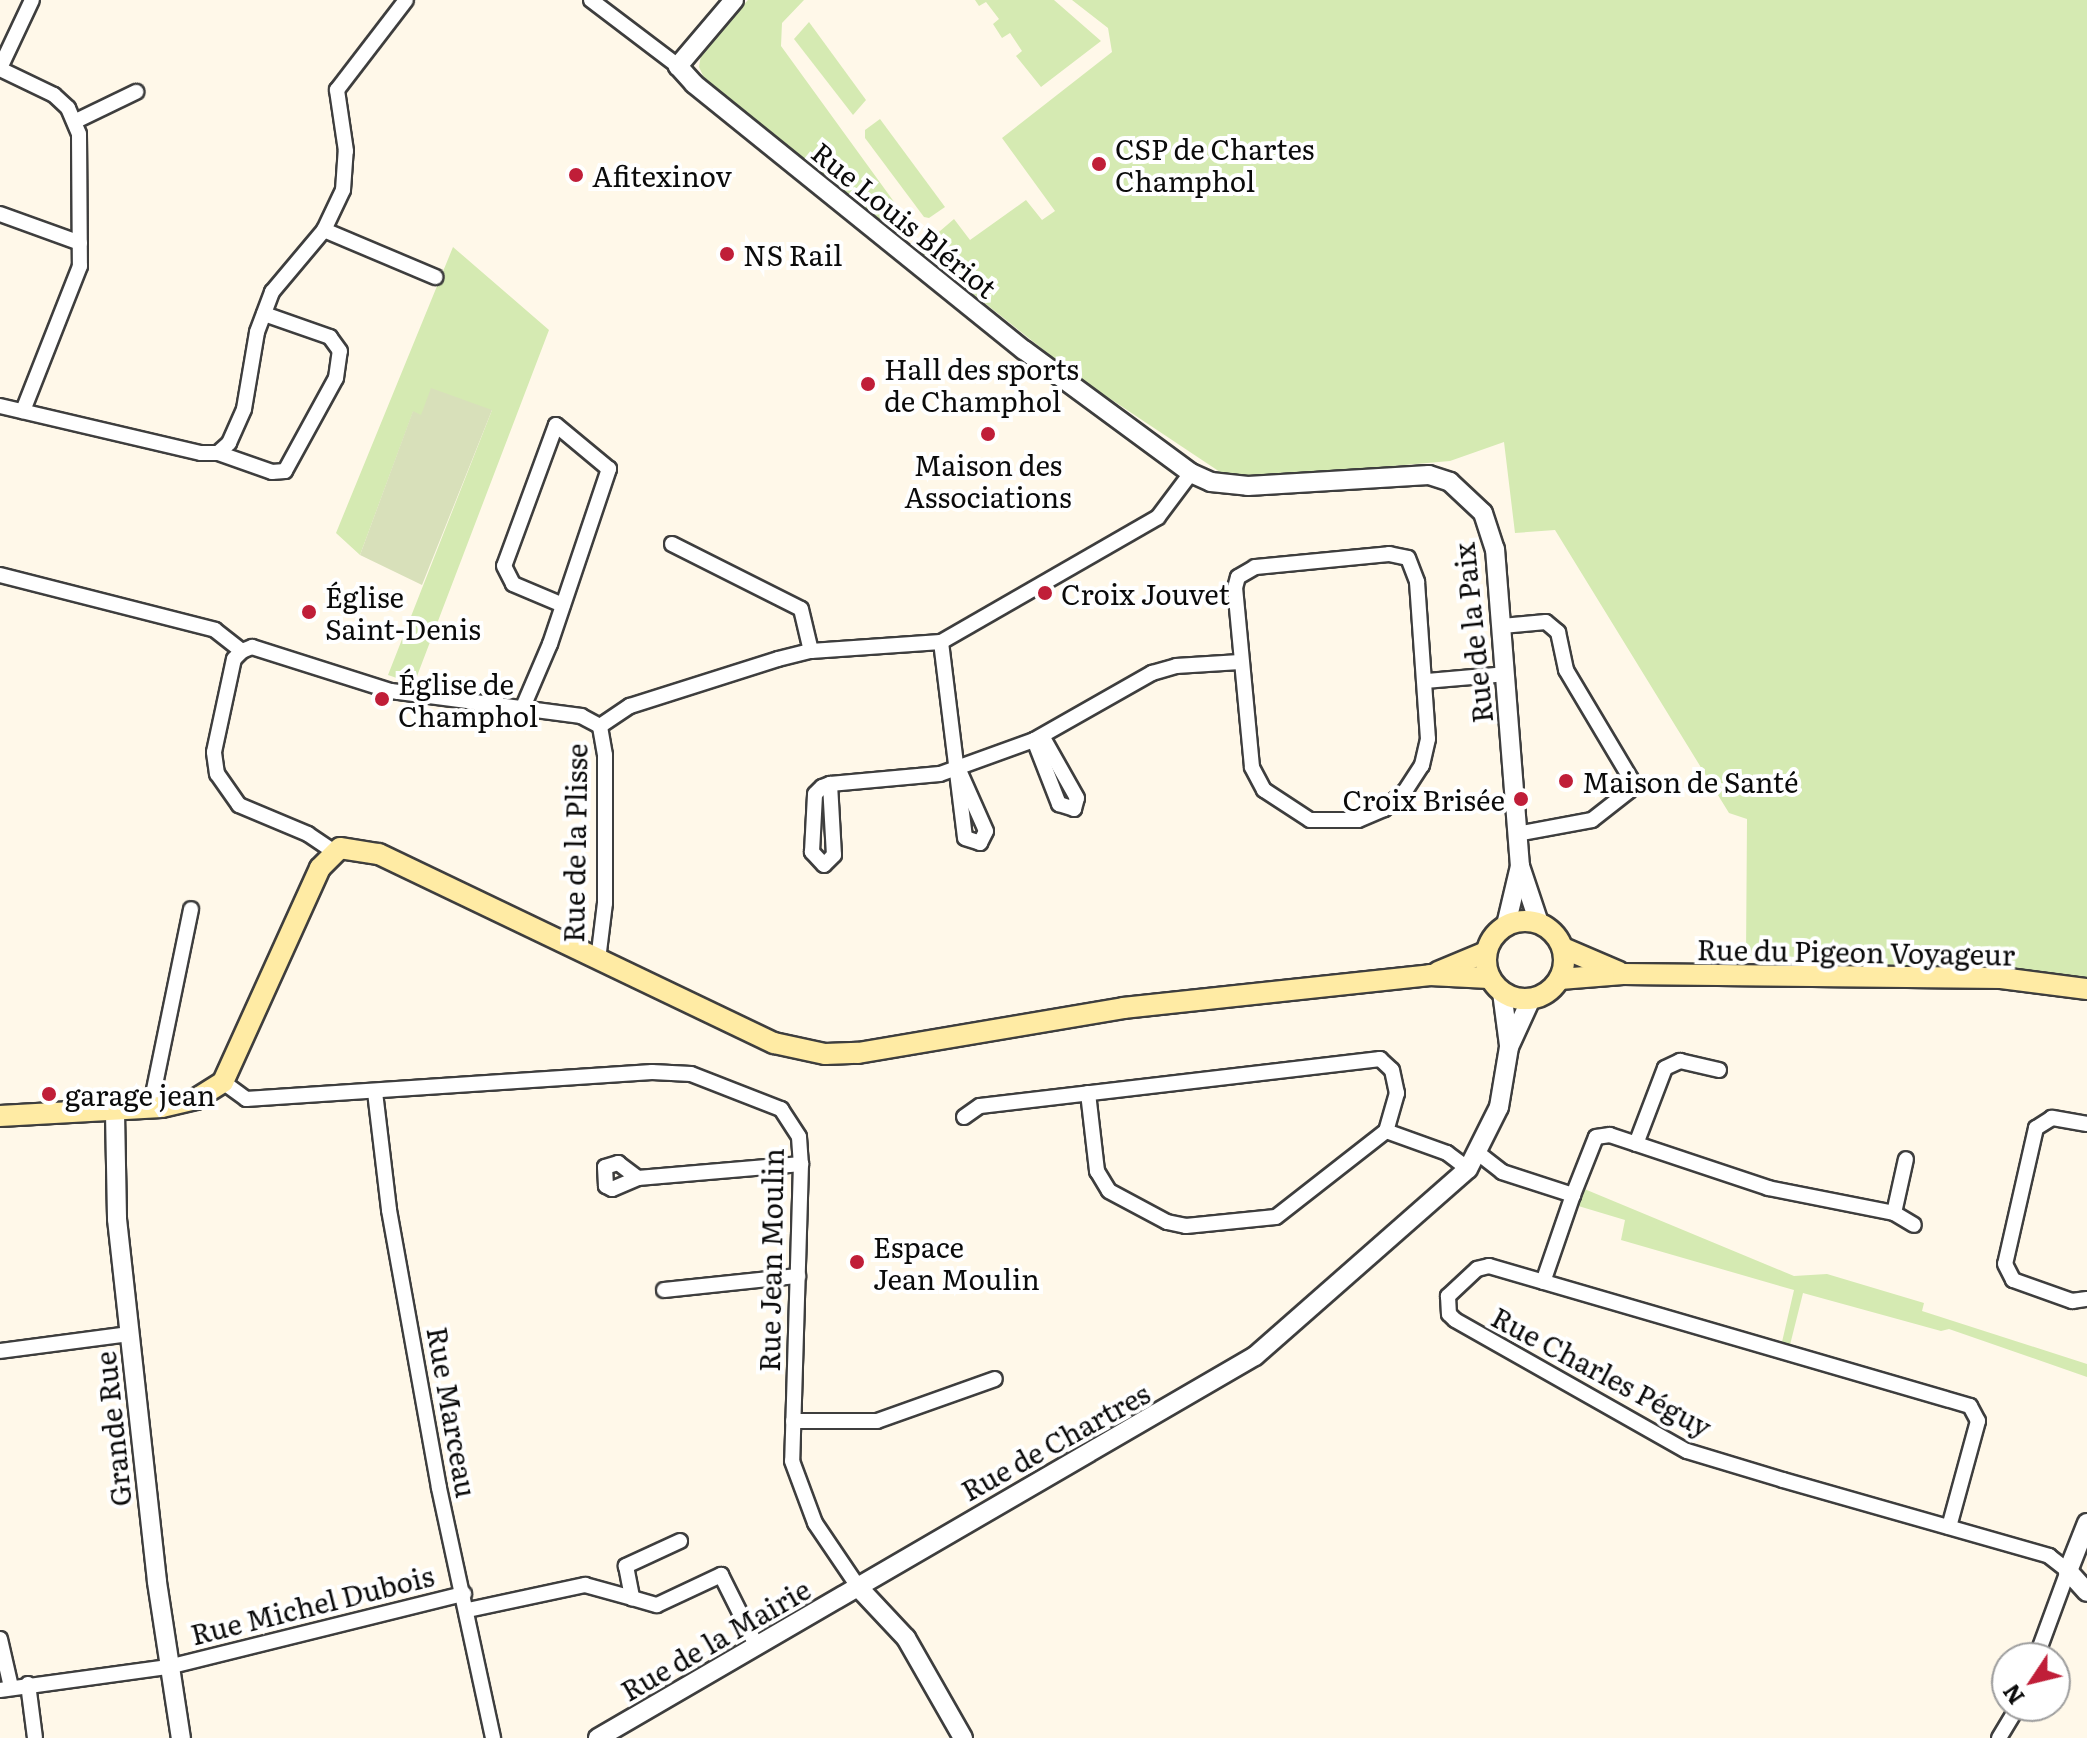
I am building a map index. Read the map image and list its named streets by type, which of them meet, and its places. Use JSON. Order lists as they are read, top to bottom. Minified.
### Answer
{"streets":{"main road":["Rue du Pigeon Voyageur"],"street":["Rue Louis Blériot","Rue de la Paix","Rue de la Plisse","Rue Jean Moulin","Rue Charles Péguy","Rue Marceau","Grande Rue","Rue de Chartres","Rue Michel Dubois","Rue de la Mairie"]},"crossings":[["Rue Louis Blériot","Rue de la Paix"],["Rue de la Paix","Rue du Pigeon Voyageur"],["Rue Jean Moulin","Rue Marceau"],["Rue Jean Moulin","Rue de Chartres"],["Rue Jean Moulin","Rue de la Mairie"],["Rue Marceau","Rue Michel Dubois"],["Grande Rue","Rue Michel Dubois"],["Rue de Chartres","Rue de la Mairie"]],"places":["CSP de Chartes Champhol","Afitexinov","NS Rail","Hall des sports de Champhol","Maison des Associations","Croix Jouvet","Église Saint-Denis","Église de Champhol","Maison de Santé","Croix Brisée","garage jean","Espace Jean Moulin"],"north":"bottom left"}
